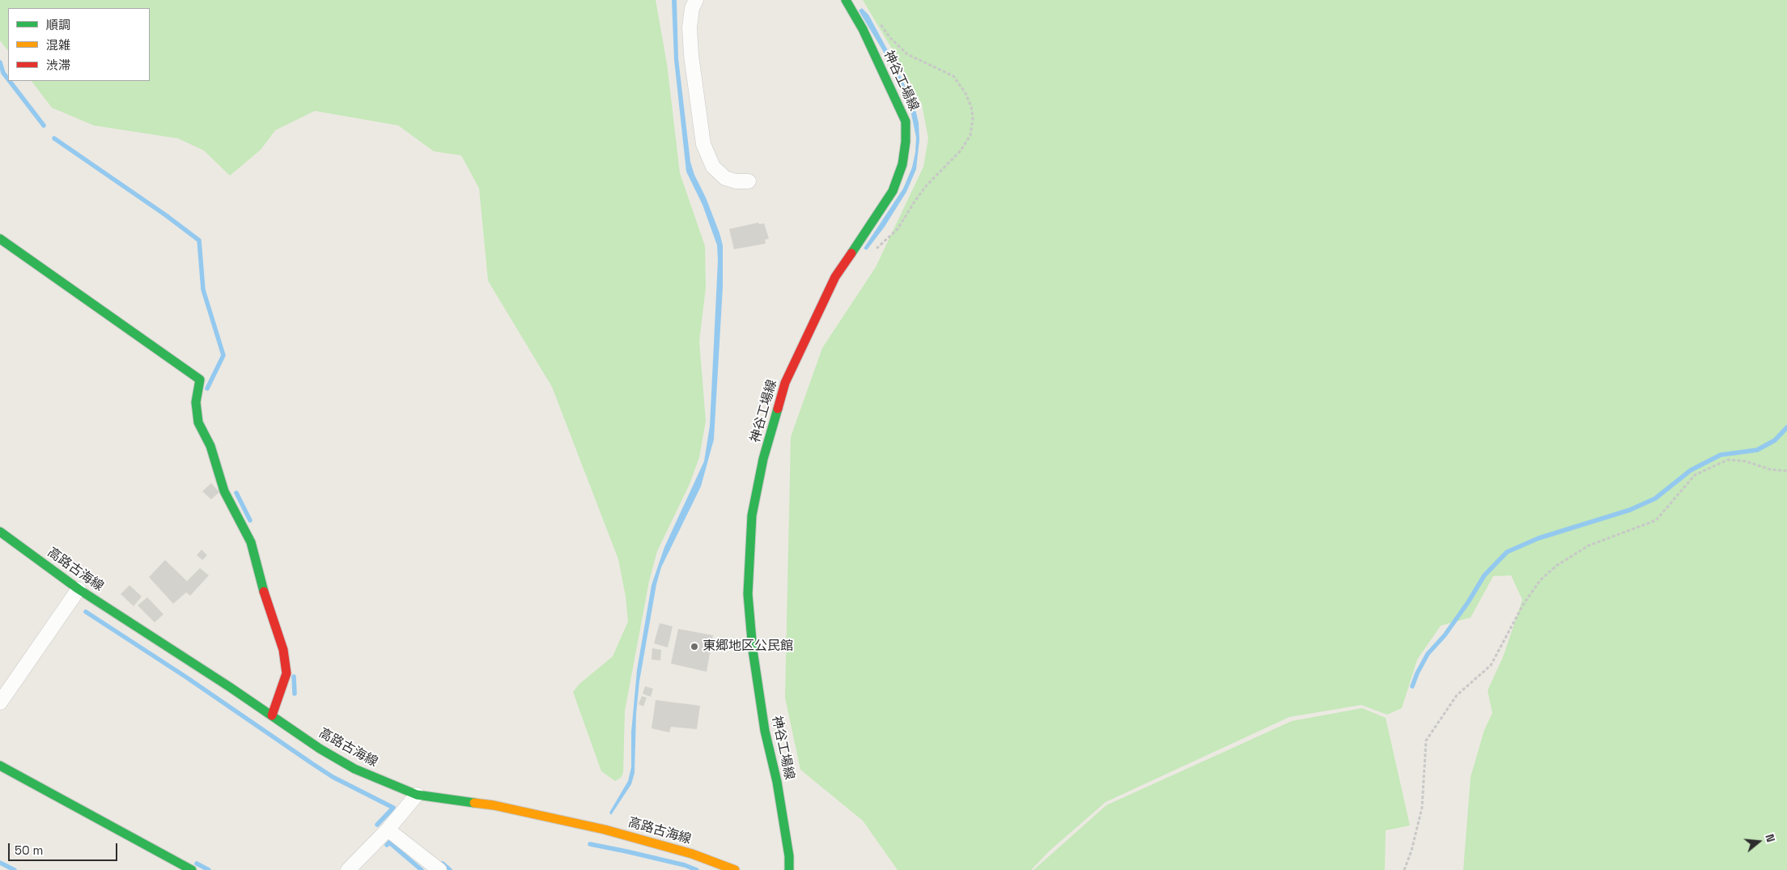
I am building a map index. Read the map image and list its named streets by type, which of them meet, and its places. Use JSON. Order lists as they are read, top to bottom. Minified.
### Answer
{"streets":{"street":["神谷工場線","高路古海線"]},"places":["東郷地区公民館"],"legend":["順調","混雑","渋滞"],"scale_bar":"50 m","north":"right"}
